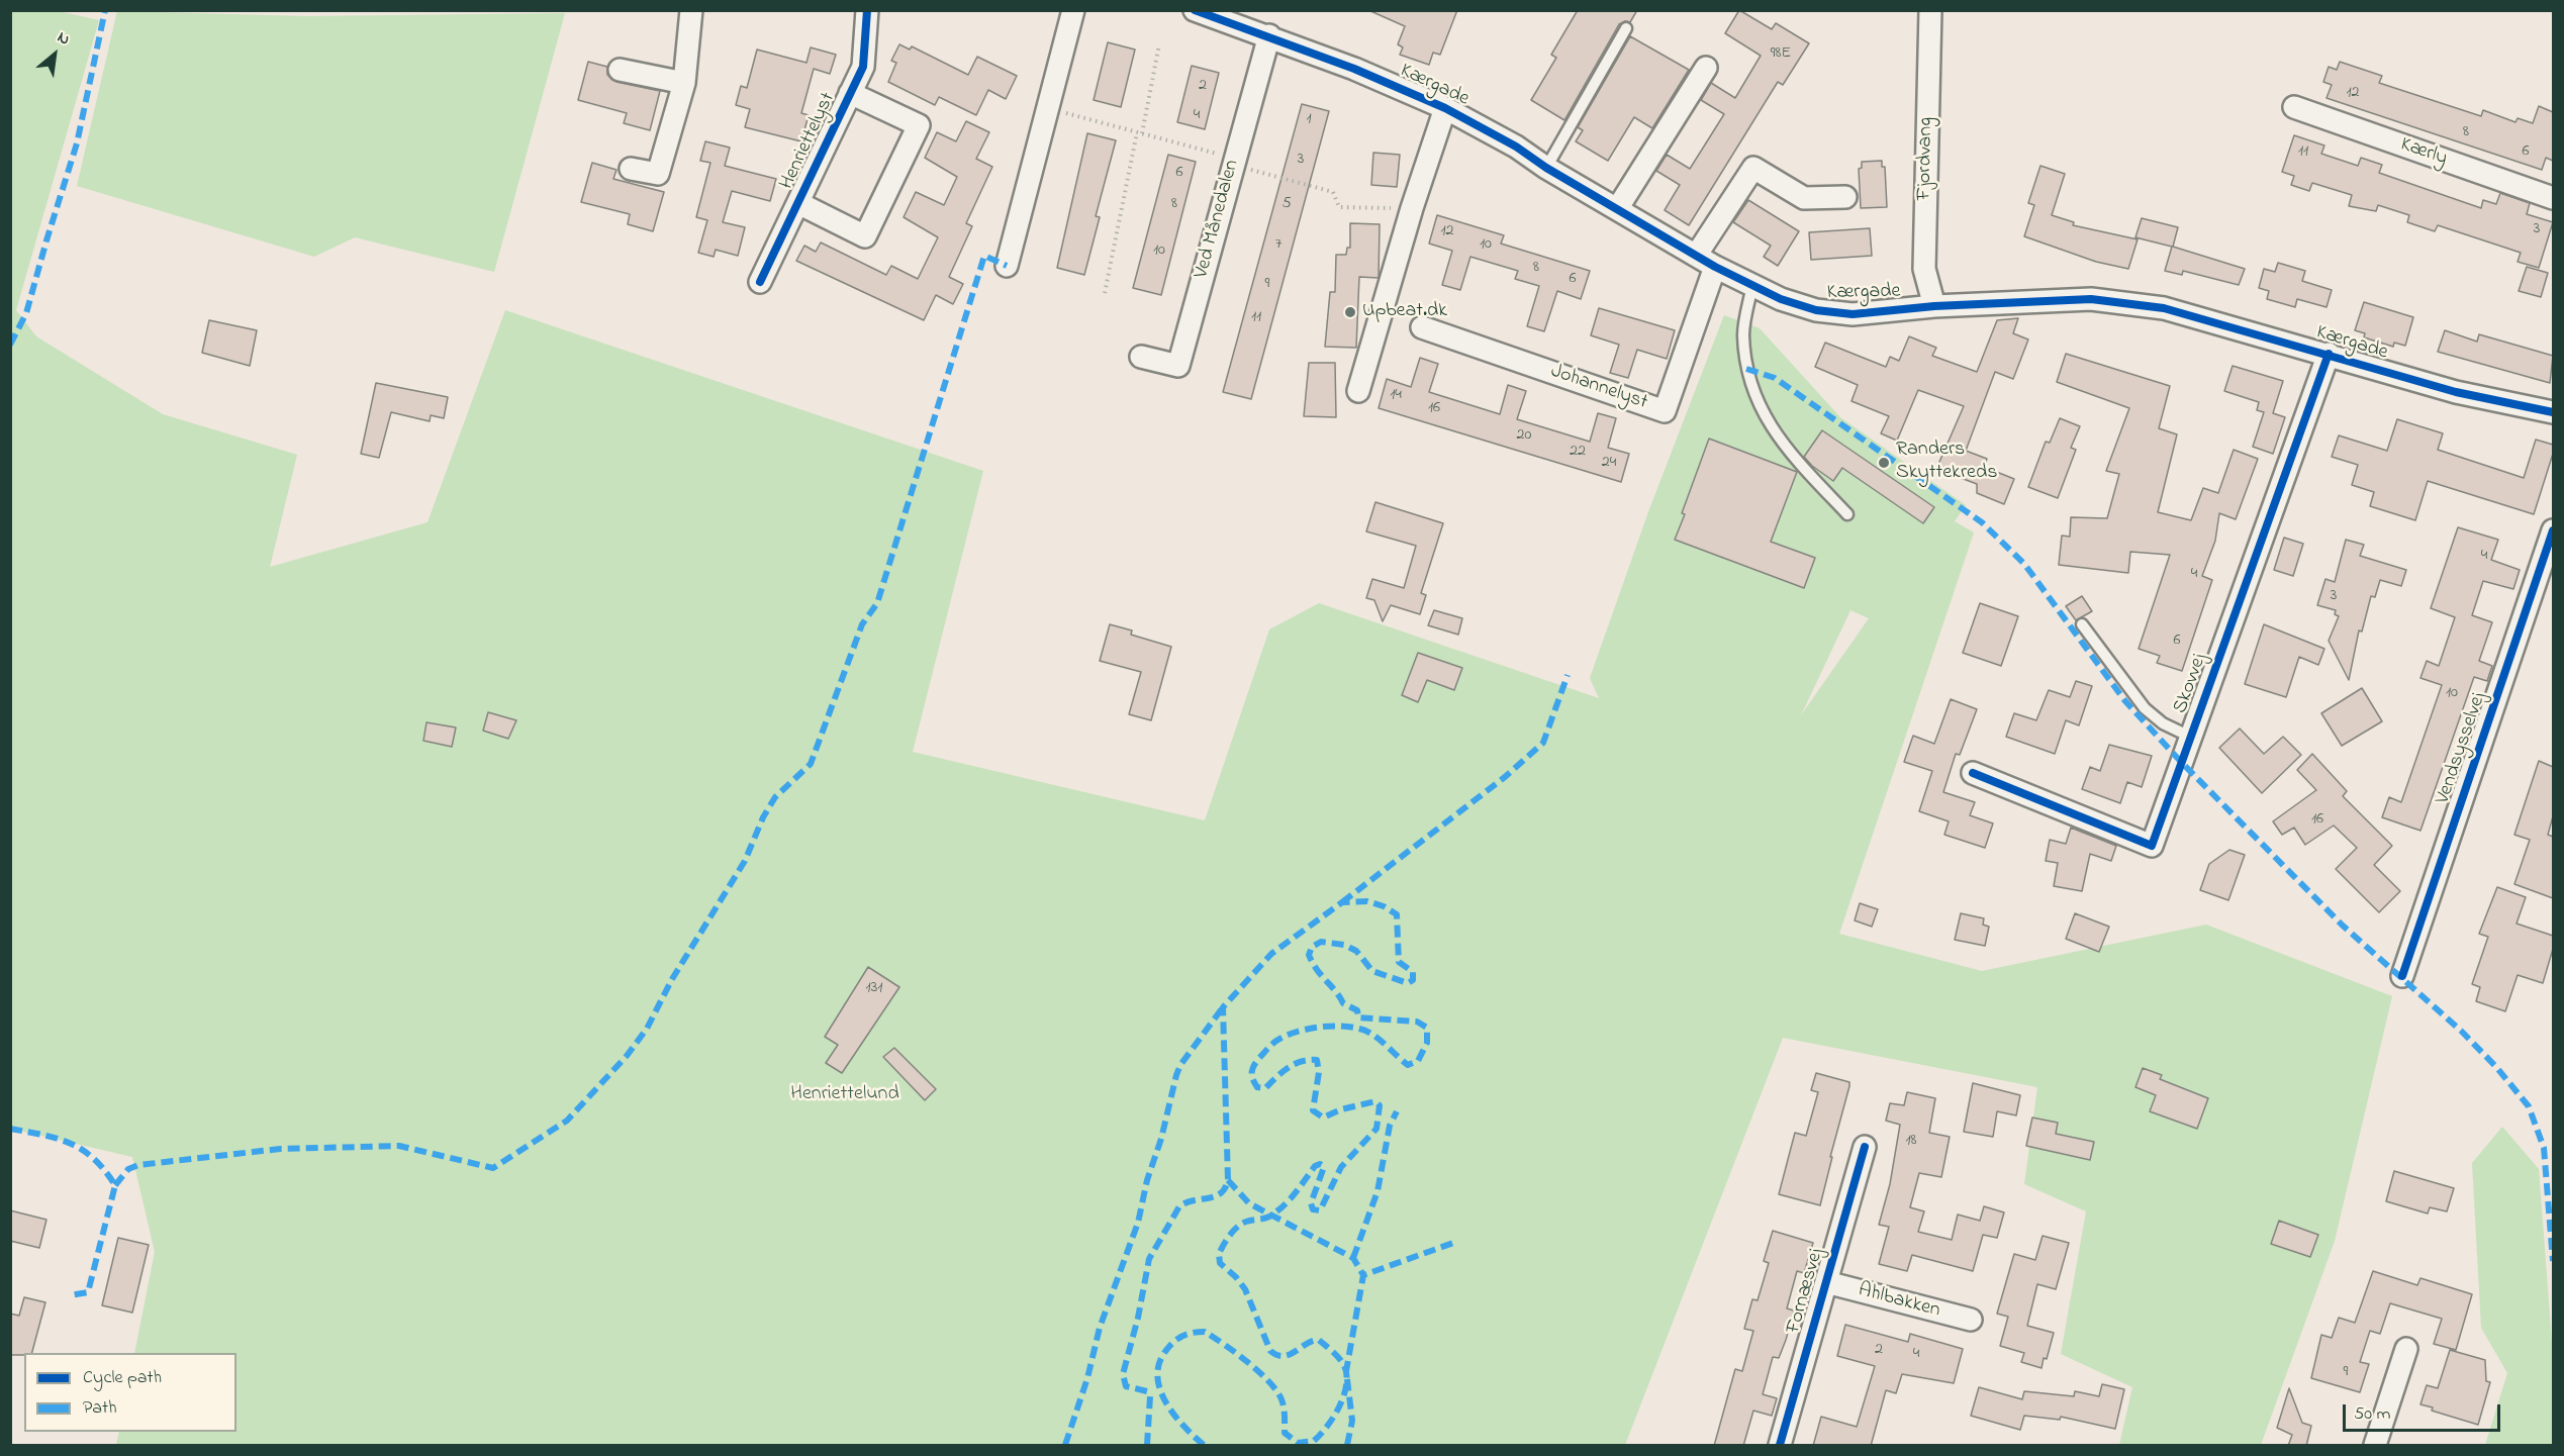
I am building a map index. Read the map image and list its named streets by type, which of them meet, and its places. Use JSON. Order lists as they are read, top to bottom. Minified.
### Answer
{"streets":{"street":["Kærgade","Henriettelyst","Kærly","Fjordvang","Ved Månedalen","Johannelyst","Skovvej","Vendsysselvej","Fornæsvej","Ahlbakken"]},"crossings":[["Kærgade","Fjordvang"],["Kærgade","Ved Månedalen"],["Kærgade","Johannelyst"],["Kærgade","Skovvej"],["Fornæsvej","Ahlbakken"]],"parks":["Henriettelund"],"places":["Upbeat.dk","Randers Skyttekreds"],"house_numbers":["98E","2","12","4","1","8","11","6","3","6","8","5","3","12","7","10","10","8","6","9","11","14","16","20","22","24","4","4","3","6","10","16","131","18","2","4","9"],"legend":["Cycle path","Path"],"scale_bar":"50 m","north":"top right"}
